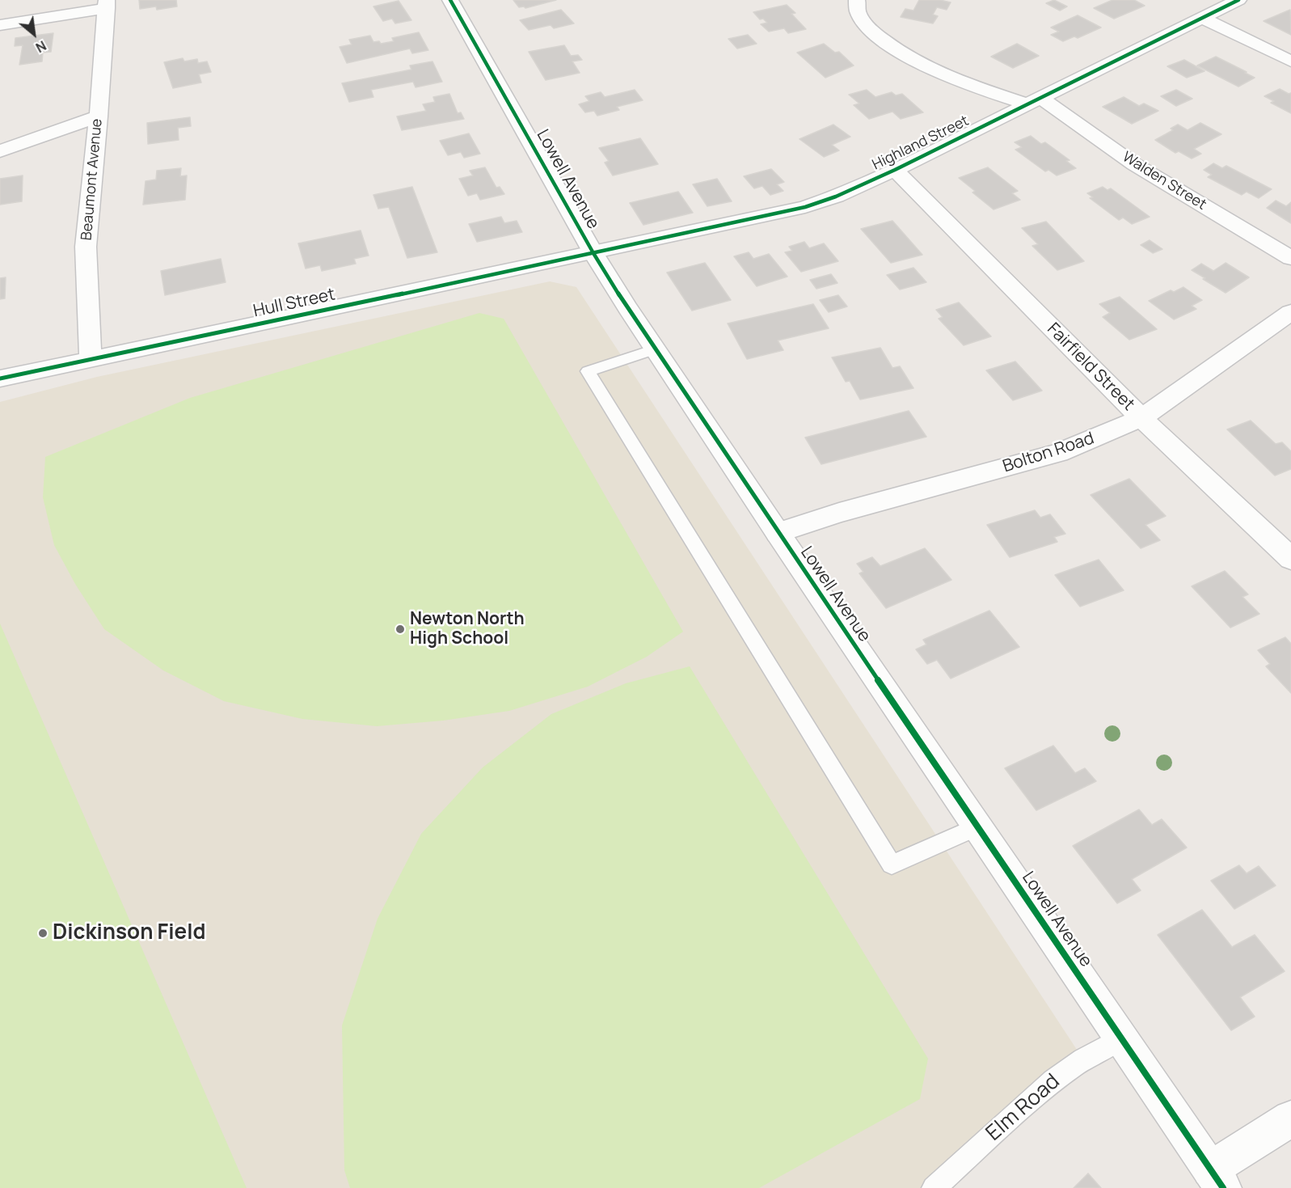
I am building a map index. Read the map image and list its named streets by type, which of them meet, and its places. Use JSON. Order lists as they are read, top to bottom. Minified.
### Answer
{"streets":{"street":["Highland Street","Beaumont Avenue","Lowell Avenue","Walden Street","Hull Street","Fairfield Street","Bolton Road"],"lane":["Elm Road"]},"crossings":[["Highland Street","Lowell Avenue"],["Highland Street","Walden Street"],["Highland Street","Hull Street"],["Highland Street","Fairfield Street"],["Beaumont Avenue","Hull Street"],["Lowell Avenue","Hull Street"],["Lowell Avenue","Bolton Road"],["Lowell Avenue","Elm Road"],["Fairfield Street","Bolton Road"]],"places":["Newton North High School","Dickinson Field"],"north":"bottom right"}
